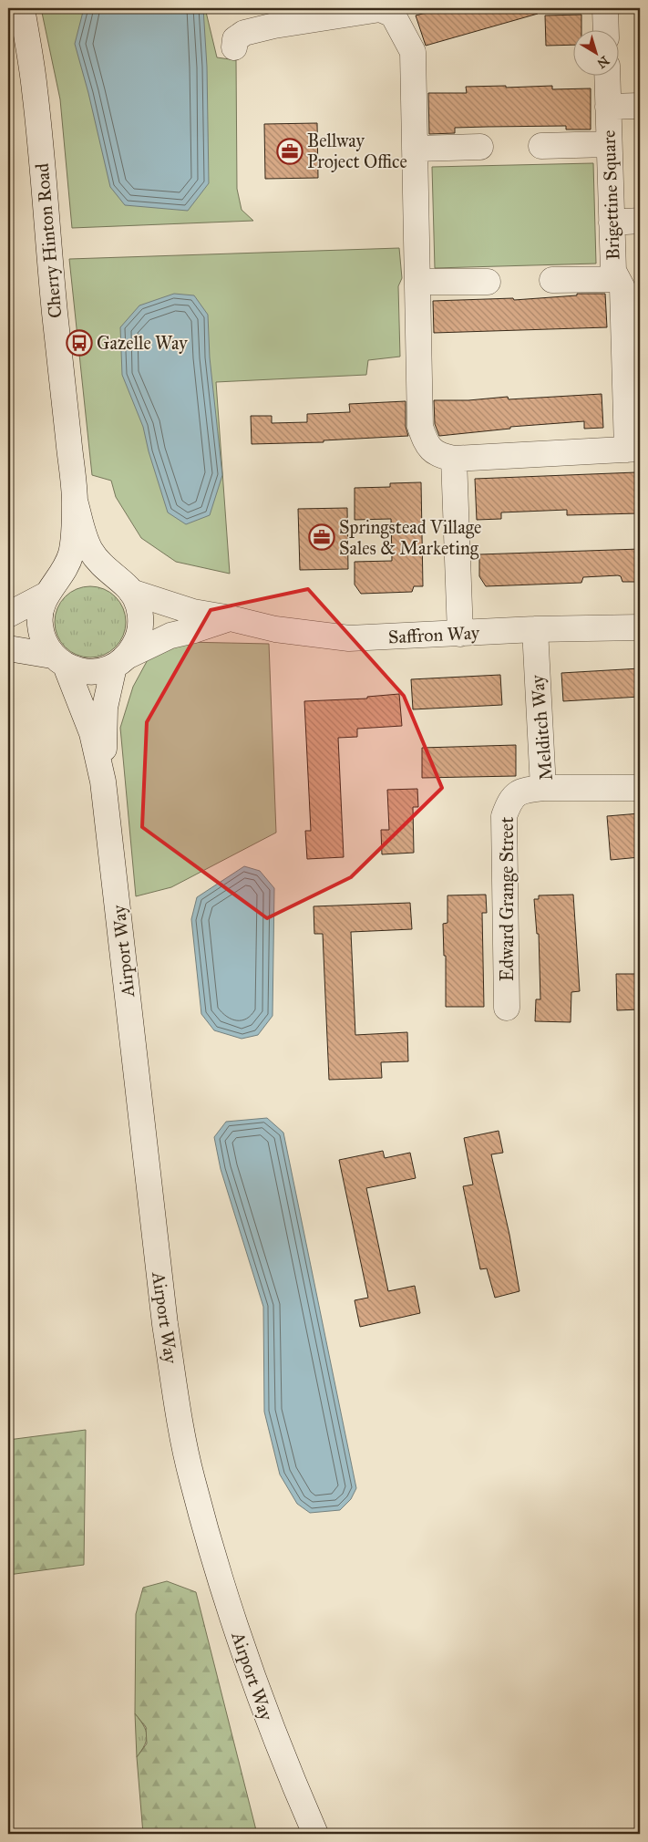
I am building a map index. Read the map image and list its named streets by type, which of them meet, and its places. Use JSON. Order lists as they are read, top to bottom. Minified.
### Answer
{"streets":{"street":["Brigettine Square","Cherry Hinton Road","Saffron Way","Melditch Way","Edward Grange Street","Airport Way"]},"crossings":[["Saffron Way","Melditch Way"],["Saffron Way","Airport Way"],["Melditch Way","Edward Grange Street"]],"places":{"office":["Bellway Project Office","Springstead Village Sales & Marketing"],"bus stop":["Gazelle Way"]},"north":"bottom right"}
